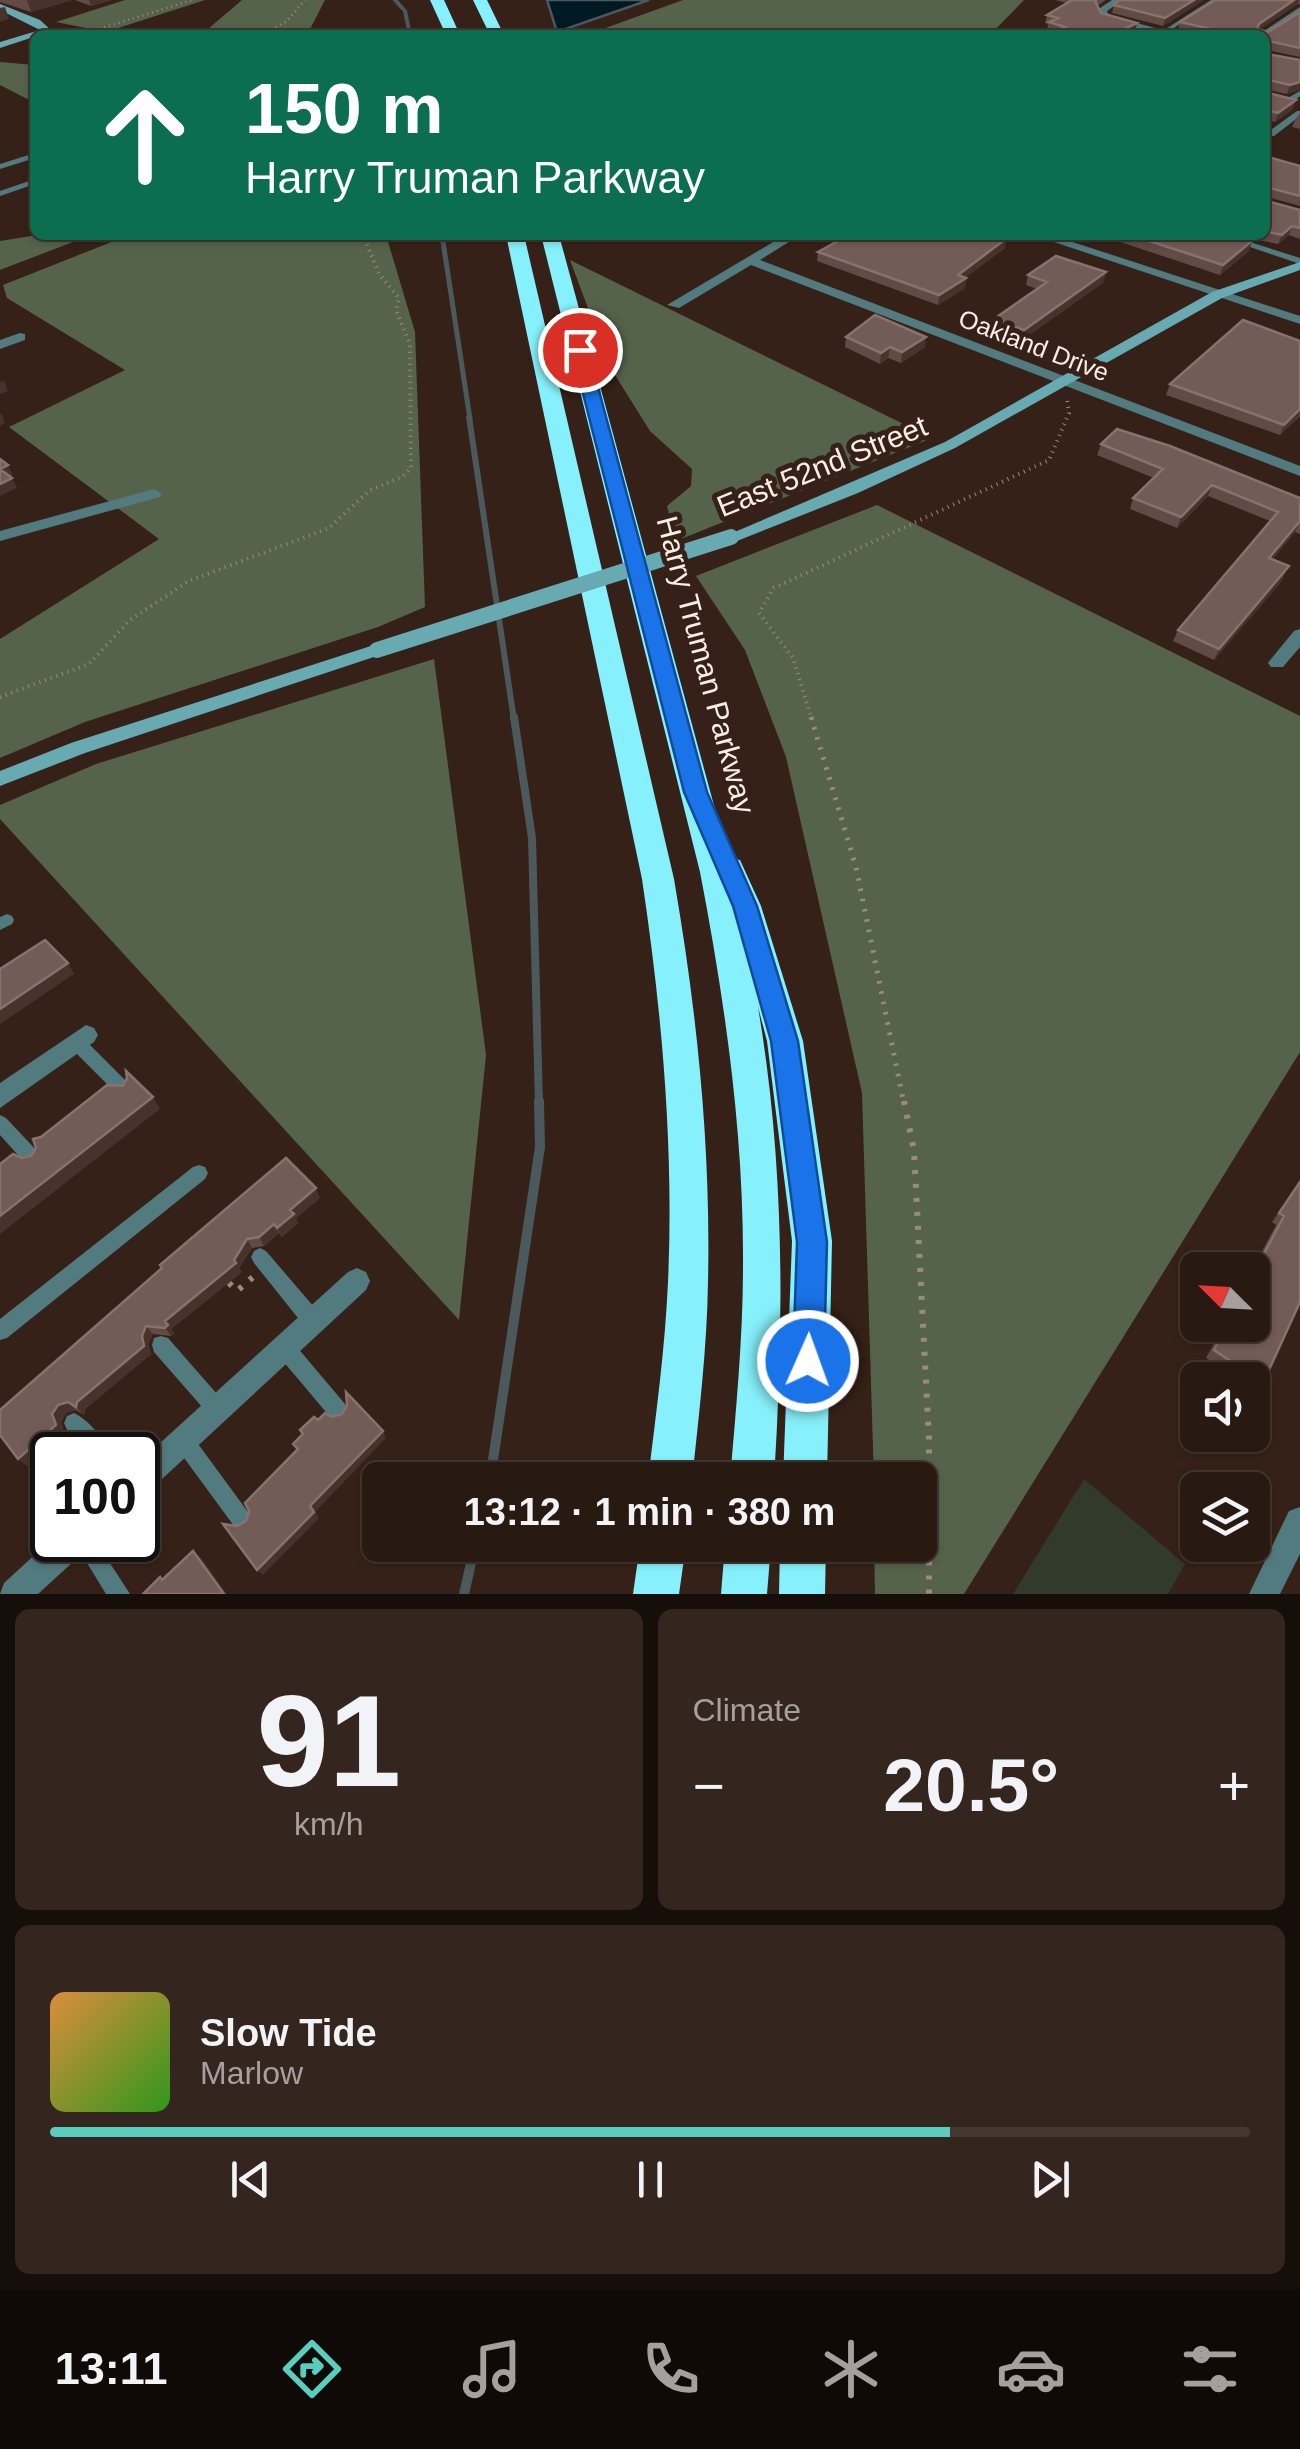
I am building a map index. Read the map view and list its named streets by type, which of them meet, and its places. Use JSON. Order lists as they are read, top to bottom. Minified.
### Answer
{"streets":{"highway":["Harry Truman Parkway"],"main road":["East 52nd Street"],"street":["Oakland Drive"]},"crossings":[["Oakland Drive","East 52nd Street"]],"north":"top left","page":{"turn":["150 m","Harry Truman Parkway"],"limit":"100","trip":"13:12 · 1 min · 380 m","tile":[["91","km/h"],"Climate"],"heat":["−","20.5°","+"],"song":["Slow Tide","Marlow"],"tabs":"13:11"}}
